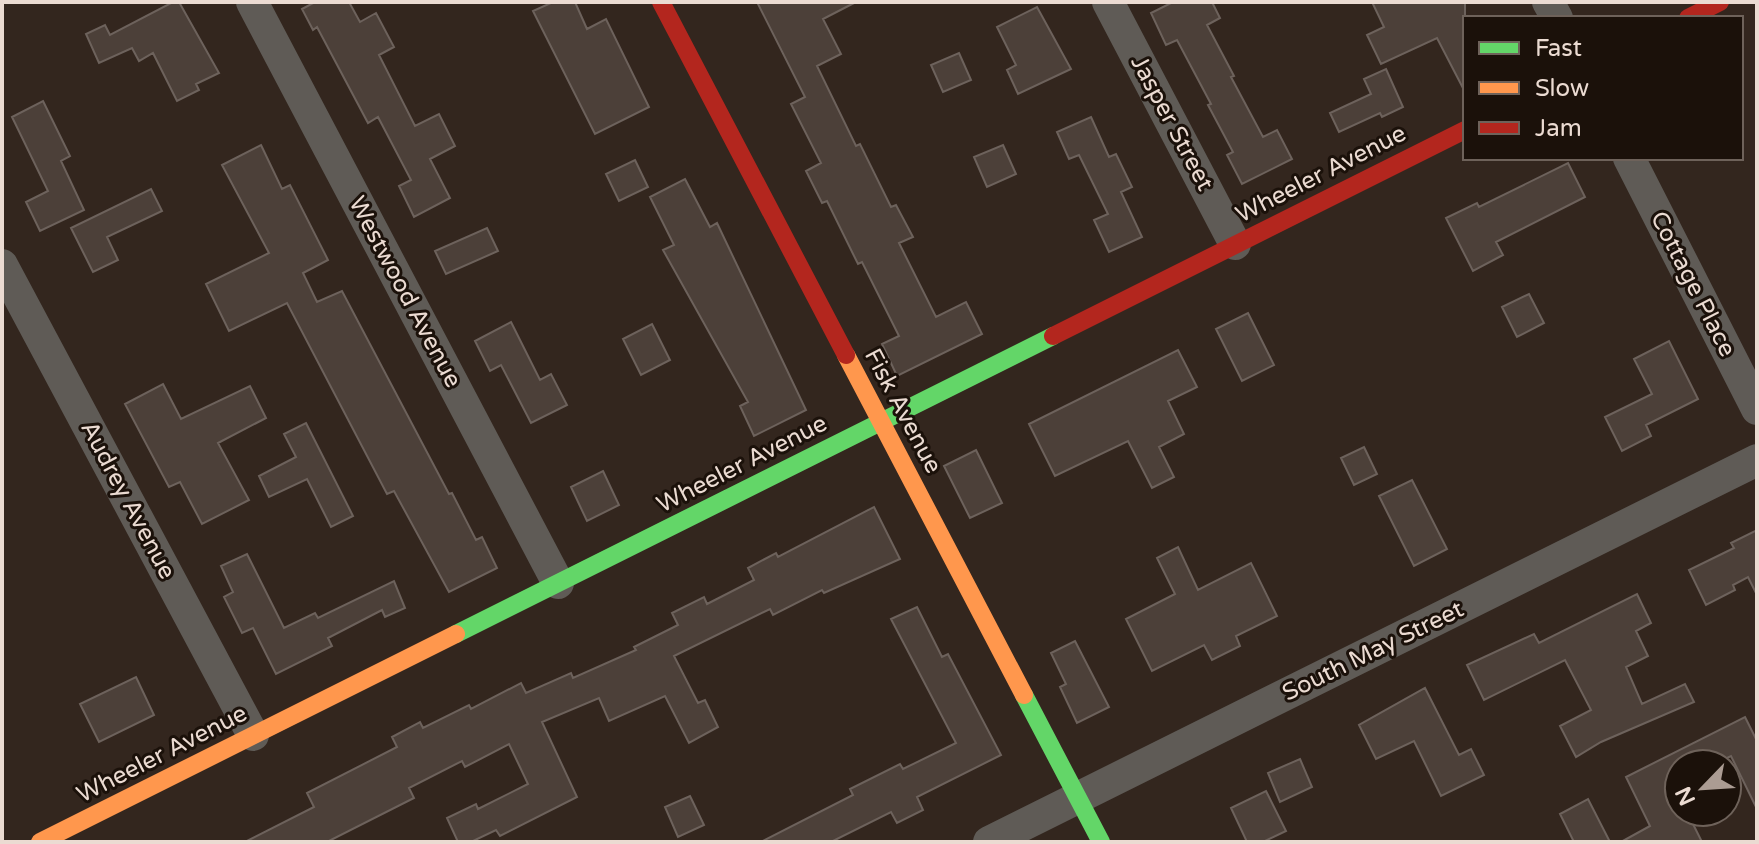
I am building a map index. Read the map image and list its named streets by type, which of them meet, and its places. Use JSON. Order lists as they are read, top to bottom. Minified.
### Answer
{"streets":{"street":["Jasper Street","Wheeler Avenue","Cottage Place","Westwood Avenue","Fisk Avenue","Audrey Avenue","South May Street"]},"crossings":[["Jasper Street","Wheeler Avenue"],["Wheeler Avenue","Westwood Avenue"],["Wheeler Avenue","Fisk Avenue"],["Wheeler Avenue","Audrey Avenue"],["Fisk Avenue","South May Street"]],"legend":["Fast","Slow","Jam"],"north":"bottom left"}
